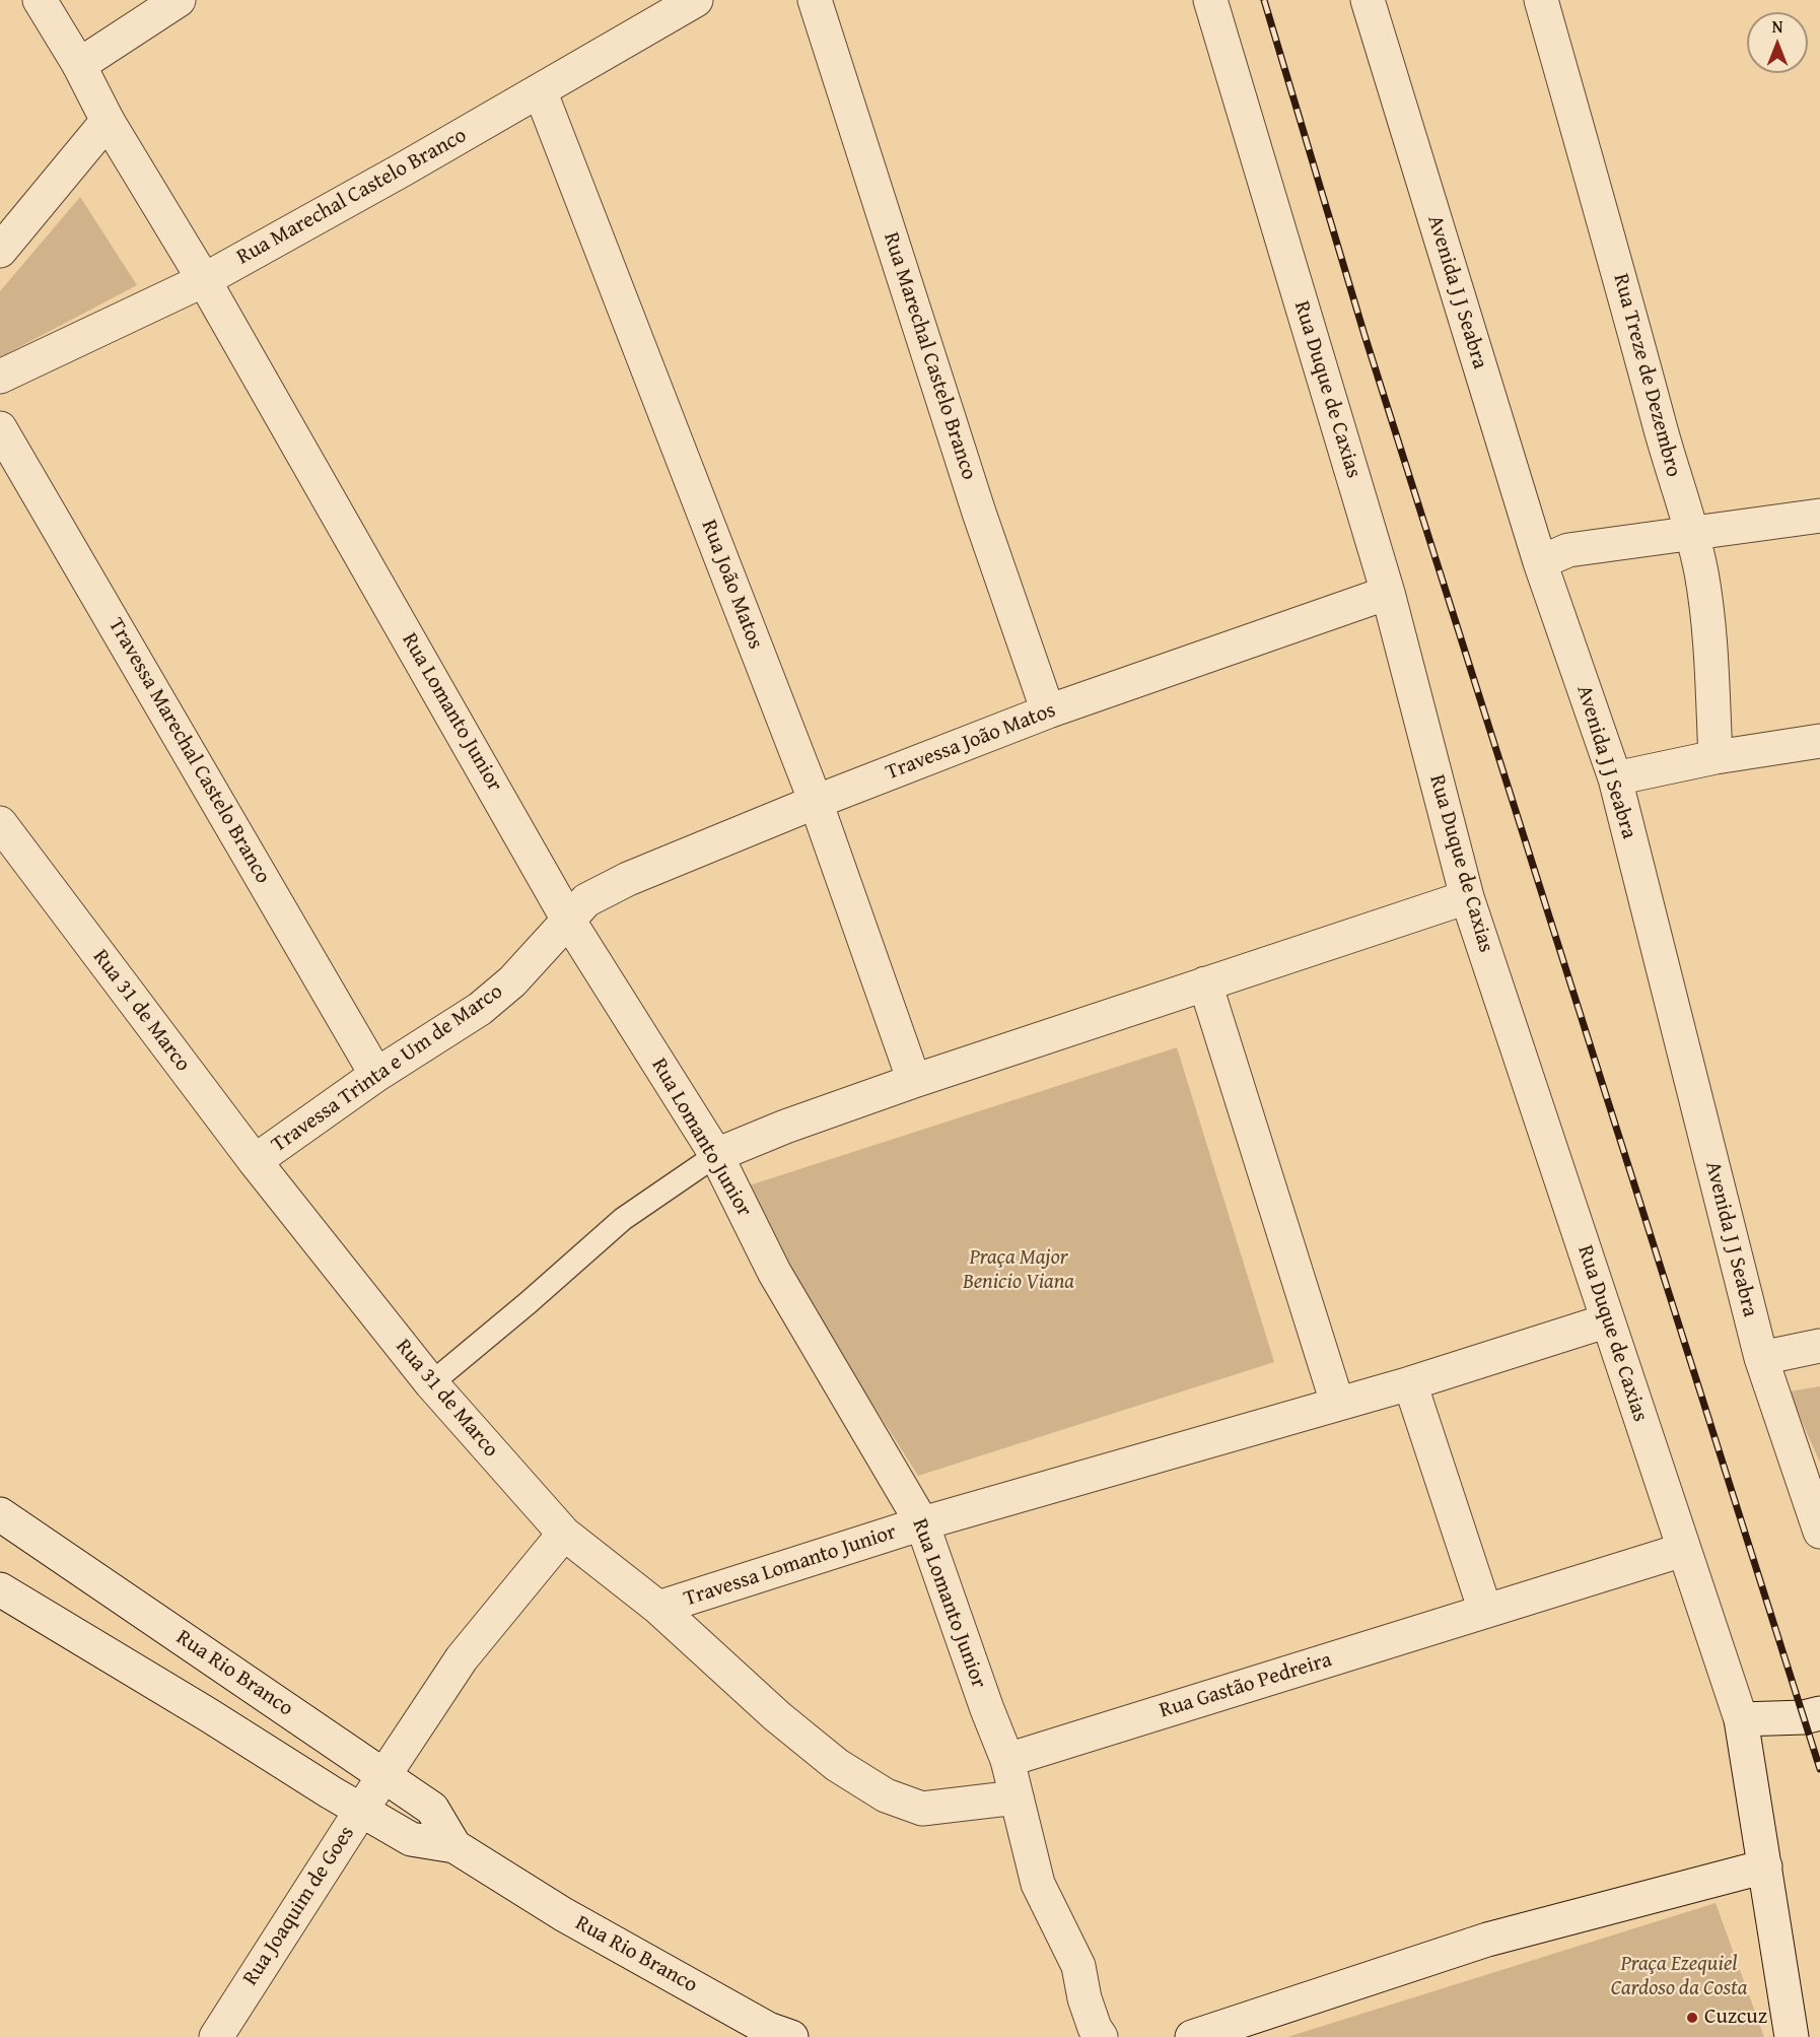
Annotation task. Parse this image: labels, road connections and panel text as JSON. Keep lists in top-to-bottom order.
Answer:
{
  "streets": {
    "street": [
      "Rua Marechal Castelo Branco",
      "Avenida J J Seabra",
      "Rua Treze de Dezembro",
      "Rua Duque de Caxias",
      "Rua João Matos",
      "Rua Lomanto Junior",
      "Travessa João Matos",
      "Travessa Marechal Castelo Branco",
      "Rua 31 de Marco",
      "Travessa Trinta e Um de Marco",
      "Travessa Lomanto Junior",
      "Rua Rio Branco",
      "Rua Gastão Pedreira",
      "Rua Joaquim de Goes"
    ]
  },
  "crossings": [
    ["Rua Marechal Castelo Branco", "Rua João Matos"],
    ["Rua Marechal Castelo Branco", "Rua Lomanto Junior"],
    ["Rua Marechal Castelo Branco", "Travessa João Matos"],
    ["Rua Duque de Caxias", "Travessa João Matos"],
    ["Rua Duque de Caxias", "Rua Gastão Pedreira"],
    ["Rua João Matos", "Travessa João Matos"],
    ["Rua Lomanto Junior", "Travessa João Matos"],
    ["Rua Lomanto Junior", "Rua 31 de Marco"],
    ["Rua Lomanto Junior", "Travessa Trinta e Um de Marco"],
    ["Rua Lomanto Junior", "Travessa Lomanto Junior"],
    ["Rua Lomanto Junior", "Rua Gastão Pedreira"],
    ["Travessa João Matos", "Travessa Trinta e Um de Marco"],
    ["Travessa Marechal Castelo Branco", "Travessa Trinta e Um de Marco"],
    ["Rua 31 de Marco", "Travessa Trinta e Um de Marco"],
    ["Rua 31 de Marco", "Travessa Lomanto Junior"],
    ["Rua 31 de Marco", "Rua Joaquim de Goes"],
    ["Rua Rio Branco", "Rua Joaquim de Goes"]
  ],
  "parks": ["Praça Major Benicio Viana", "Praça Ezequiel Cardoso da Costa"],
  "places": ["Cuzcuz"],
  "north": "top"
}
